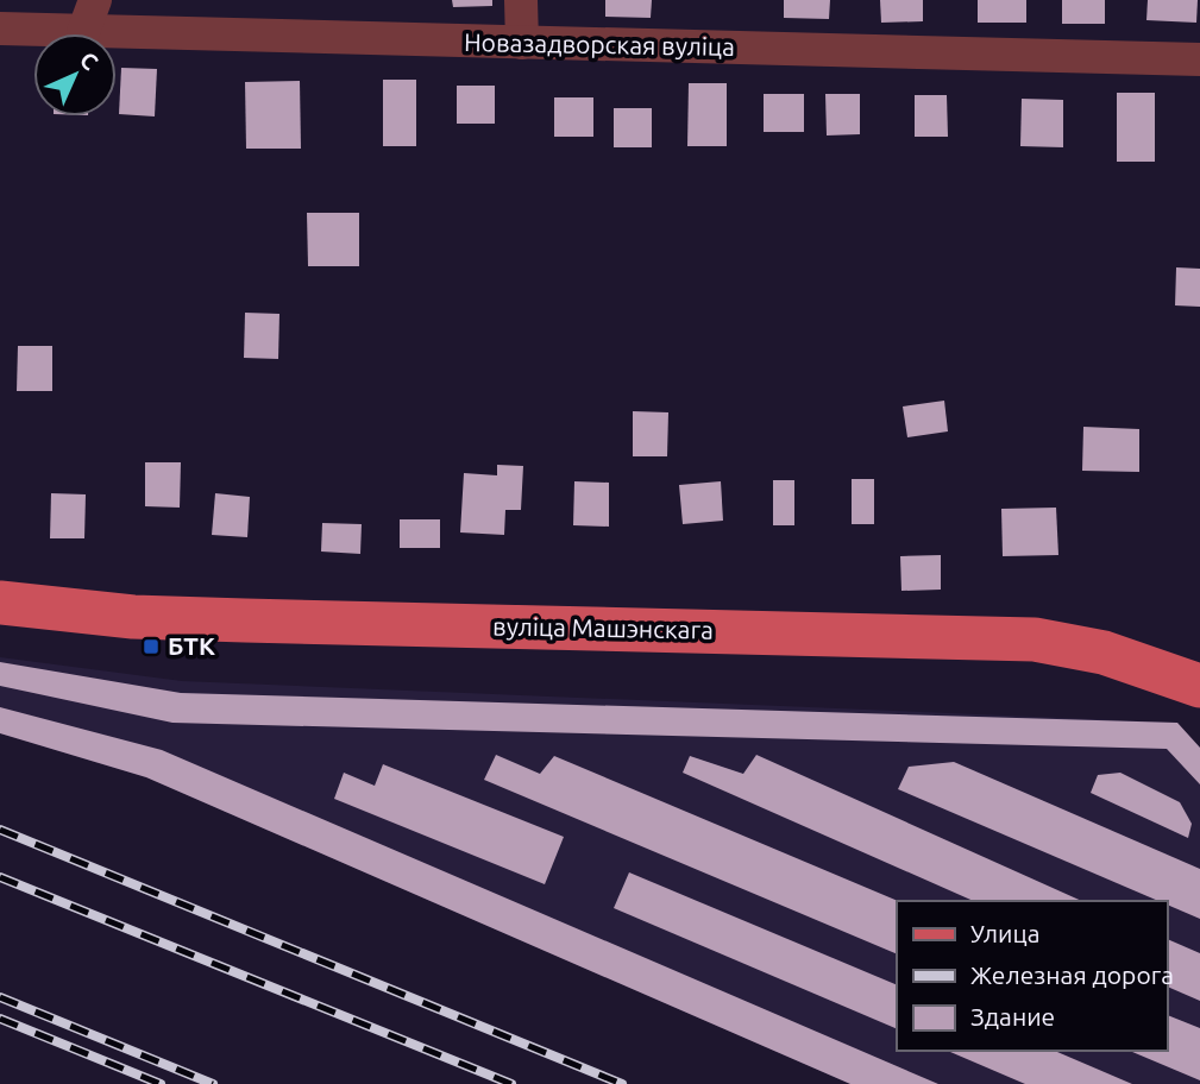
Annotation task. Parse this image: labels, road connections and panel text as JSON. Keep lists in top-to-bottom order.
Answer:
{
  "streets": {
    "main road": ["вуліца Машэнскага"],
    "street": ["Новазадворская вуліца"]
  },
  "places": {
    "transit": ["БТК"]
  },
  "legend": ["Улица", "Железная дорога", "Здание"],
  "north": "top right"
}
